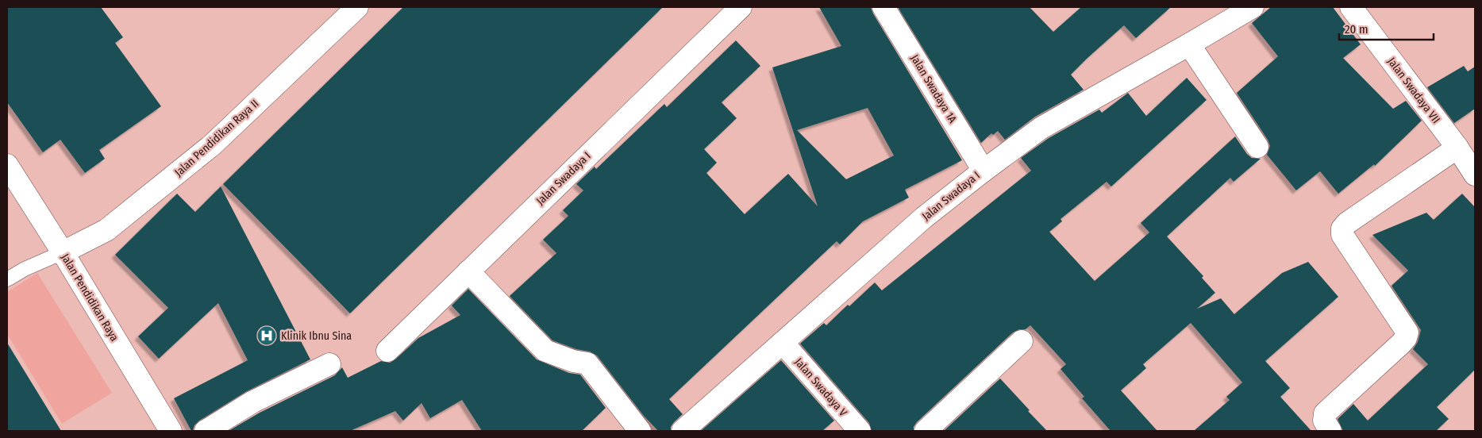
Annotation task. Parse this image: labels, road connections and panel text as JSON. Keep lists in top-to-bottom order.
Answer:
{
  "streets": {
    "street": [
      "Jalan Swadaya 1A",
      "Jalan Swadaya VII",
      "Jalan Pendidikan Raya II",
      "Jalan Swadaya I",
      "Jalan Pendidikan Raya",
      "Jalan Swadaya V"
    ]
  },
  "crossings": [
    ["Jalan Swadaya 1A", "Jalan Swadaya I"],
    ["Jalan Pendidikan Raya II", "Jalan Pendidikan Raya"],
    ["Jalan Swadaya I", "Jalan Swadaya V"]
  ],
  "places": {
    "hospital": ["Klinik Ibnu Sina"]
  },
  "scale_bar": "20 m"
}
